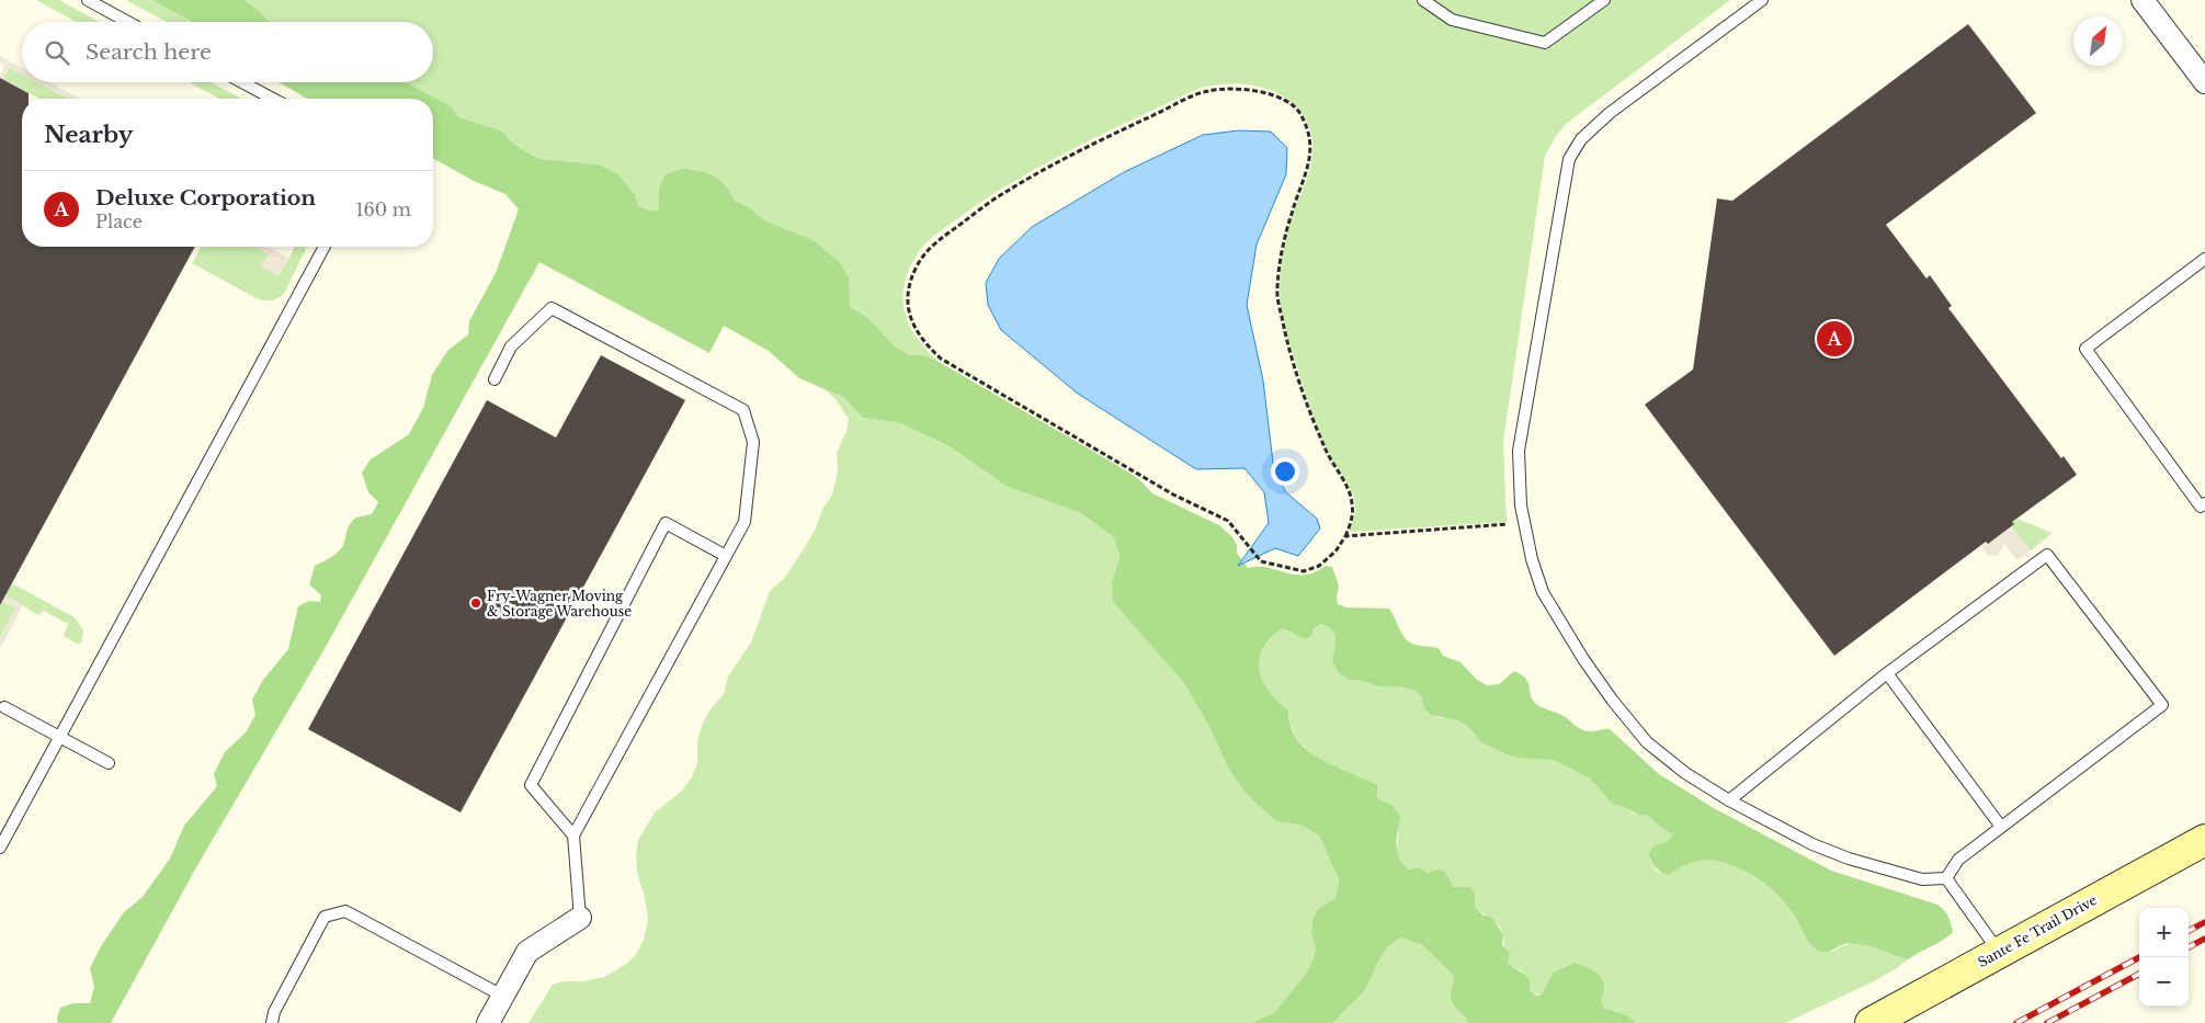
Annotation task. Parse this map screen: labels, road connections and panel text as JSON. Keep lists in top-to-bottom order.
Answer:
{
  "streets": {
    "main road": ["Sante Fe Trail Drive"]
  },
  "places": ["Fry-Wagner Moving & Storage Warehouse"],
  "north": "top right",
  "page": {
    "search": "Search here",
    "heading": "Nearby",
    "list": [
      {
        "mark": "A",
        "name": "Deluxe Corporation",
        "note": "Place",
        "value": "160 m"
      }
    ],
    "pins": "A",
    "map_buttons": ["+", "−"]
  }
}
